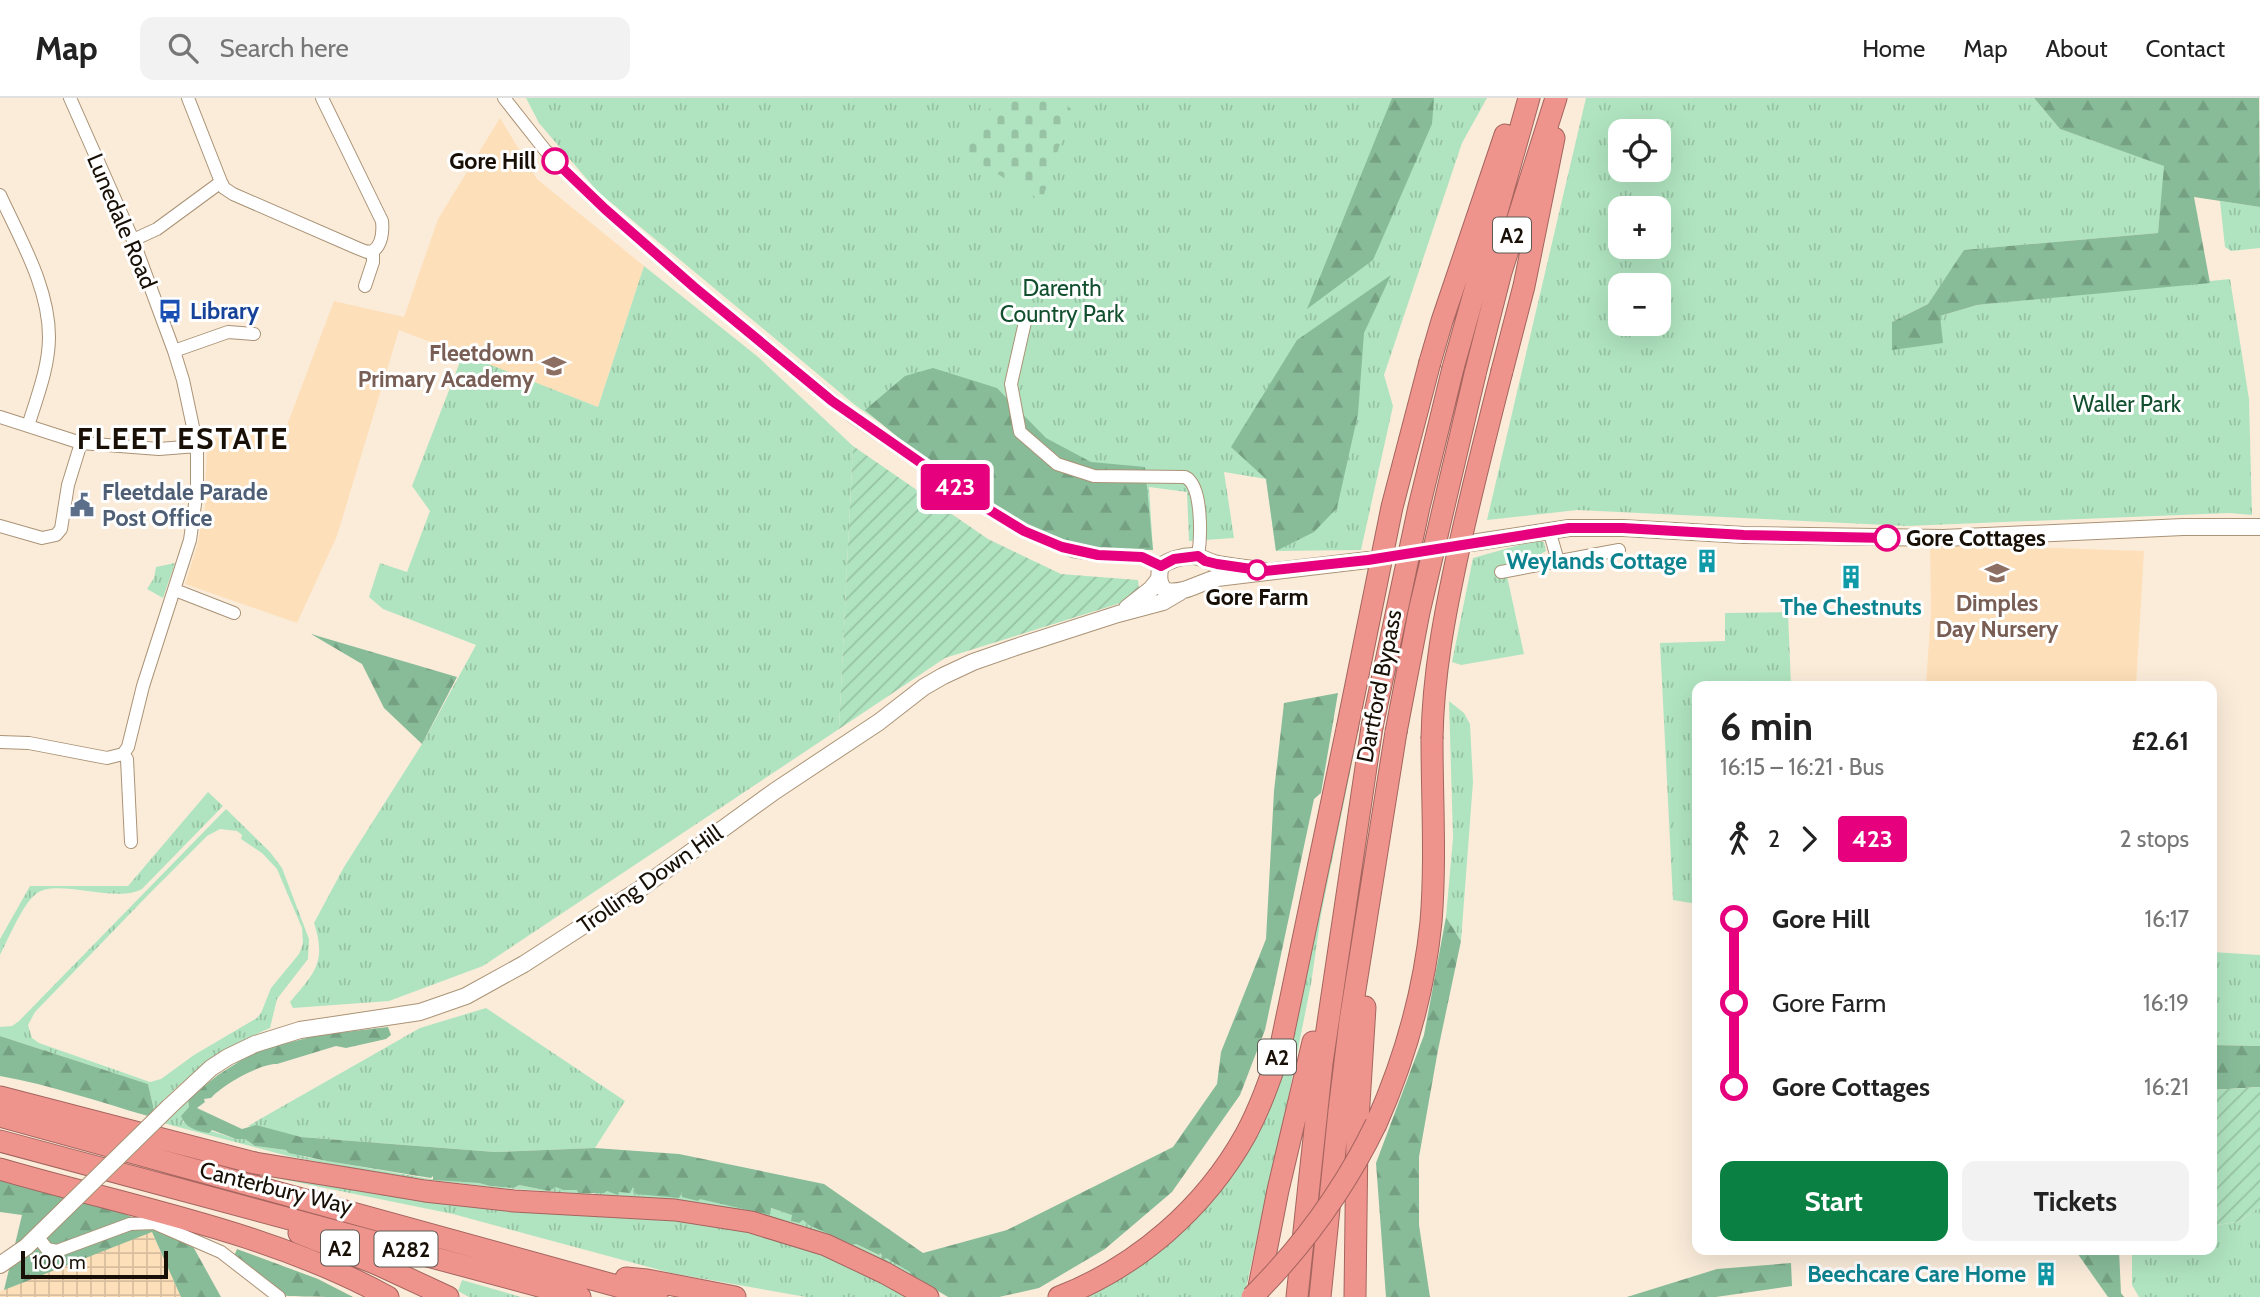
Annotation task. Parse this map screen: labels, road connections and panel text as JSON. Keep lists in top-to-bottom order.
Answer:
{
  "streets": {
    "highway": [
      "A2",
      "Dartford Bypass",
      "Canterbury Way",
      "A282"
    ],
    "main road": ["Trolling Down Hill"],
    "street": ["Lunedale Road"]
  },
  "crossings": [
    ["A2", "Dartford Bypass"],
    ["A2", "Canterbury Way"]
  ],
  "districts": ["FLEET ESTATE"],
  "parks": ["Darenth Country Park", "Waller Park"],
  "places": {
    "other": ["Gore Hill", "Gore Cottages", "Gore Farm"],
    "bus stop": ["Library"],
    "school or university": ["Fleetdown Primary Academy", "Dimples Day Nursery"],
    "public building": ["Fleetdale Parade Post Office"],
    "building": ["Weylands Cottage", "The Chestnuts", "Beechcare Care Home"]
  },
  "lines": ["bus line 423"],
  "scale_bar": "100 m",
  "page": {
    "header": "Map",
    "search": "Search here",
    "nav": [
      "Home",
      "Map",
      "About",
      "Contact"
    ],
    "on_map": "423",
    "map_buttons": ["+", "−"],
    "heading": ["6 min", "16:15 – 16:21 · Bus", "£2.61"],
    "legs": ["2", "423", "2 stops"],
    "list": [
      {
        "name": "Gore Hill",
        "value": "16:17"
      },
      {
        "name": "Gore Farm",
        "value": "16:19"
      },
      {
        "name": "Gore Cottages",
        "value": "16:21"
      }
    ],
    "buttons": ["Start", "Tickets"],
    "scale": "100 m"
  }
}
